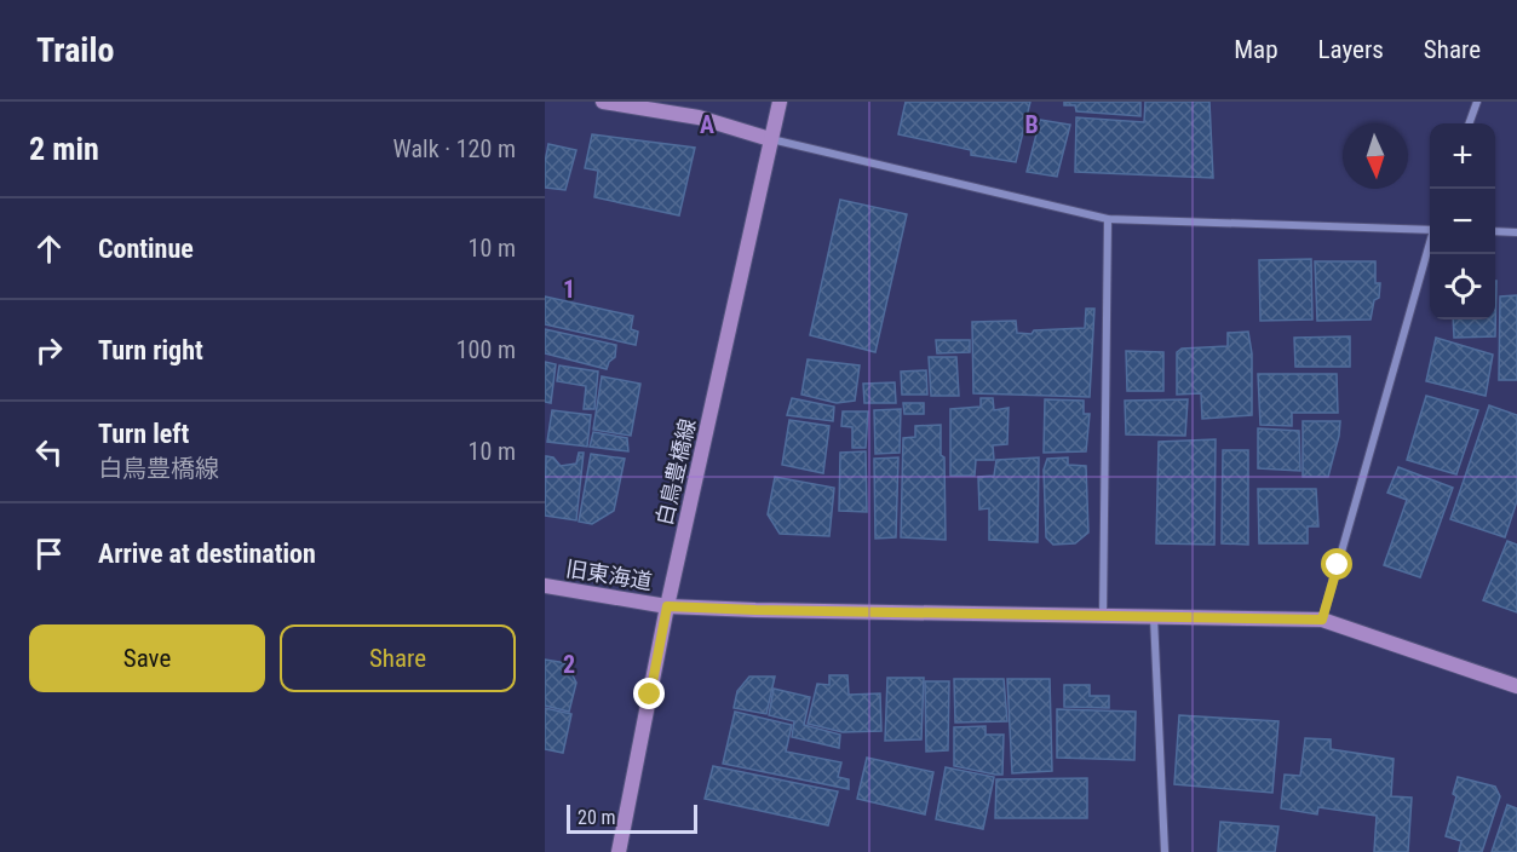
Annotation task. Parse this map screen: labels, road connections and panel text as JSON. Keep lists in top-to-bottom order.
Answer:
{
  "streets": {
    "street": ["白鳥豊橋線", "旧東海道"]
  },
  "crossings": [
    ["白鳥豊橋線", "旧東海道"]
  ],
  "scale_bar": "20 m",
  "north": "bottom",
  "page": {
    "header": "Trailo",
    "nav": ["Map", "Layers", "Share"],
    "heading": ["2 min", "Walk · 120 m"],
    "map_buttons": ["+", "−"],
    "list": [
      ["Continue", "10 m"],
      ["Turn right", "100 m"],
      ["Turn left", "白鳥豊橋線", "10 m"],
      "Arrive at destination"
    ],
    "buttons": ["Save", "Share"],
    "scale": "20 m"
  },
  "grid": {
    "columns": ["A", "B"],
    "rows": ["1", "2"]
  }
}
